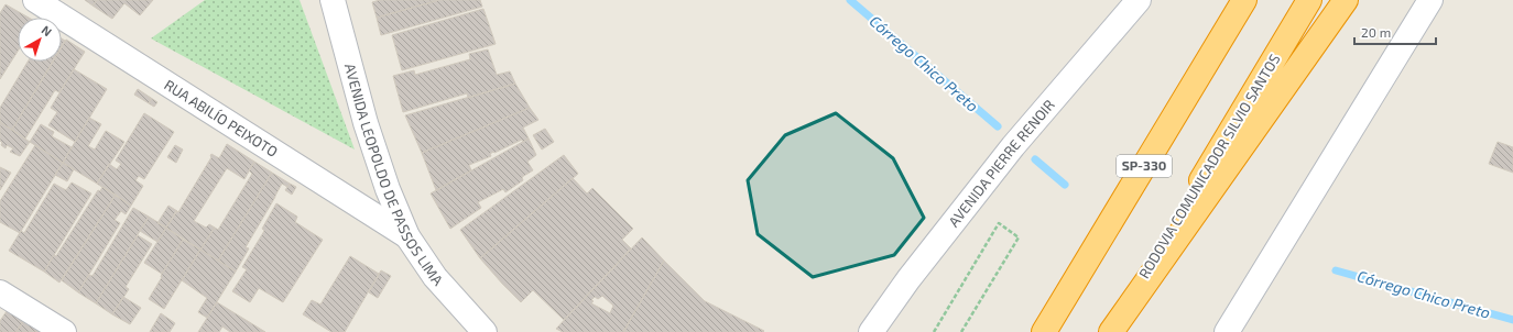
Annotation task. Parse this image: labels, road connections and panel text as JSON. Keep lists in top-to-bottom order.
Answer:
{
  "streets": {
    "highway": ["SP-330", "RODOVIA COMUNICADOR SILVIO SANTOS"],
    "street": ["RUA ABILÍO PEIXOTO", "AVENIDA PIERRE RENOIR", "AVENIDA LEOPOLDO DE PASSOS LIMA"]
  },
  "crossings": [
    ["RUA ABILÍO PEIXOTO", "AVENIDA LEOPOLDO DE PASSOS LIMA"]
  ],
  "water": ["Córrego Chico Preto"],
  "scale_bar": "20 m",
  "north": "top right"
}
